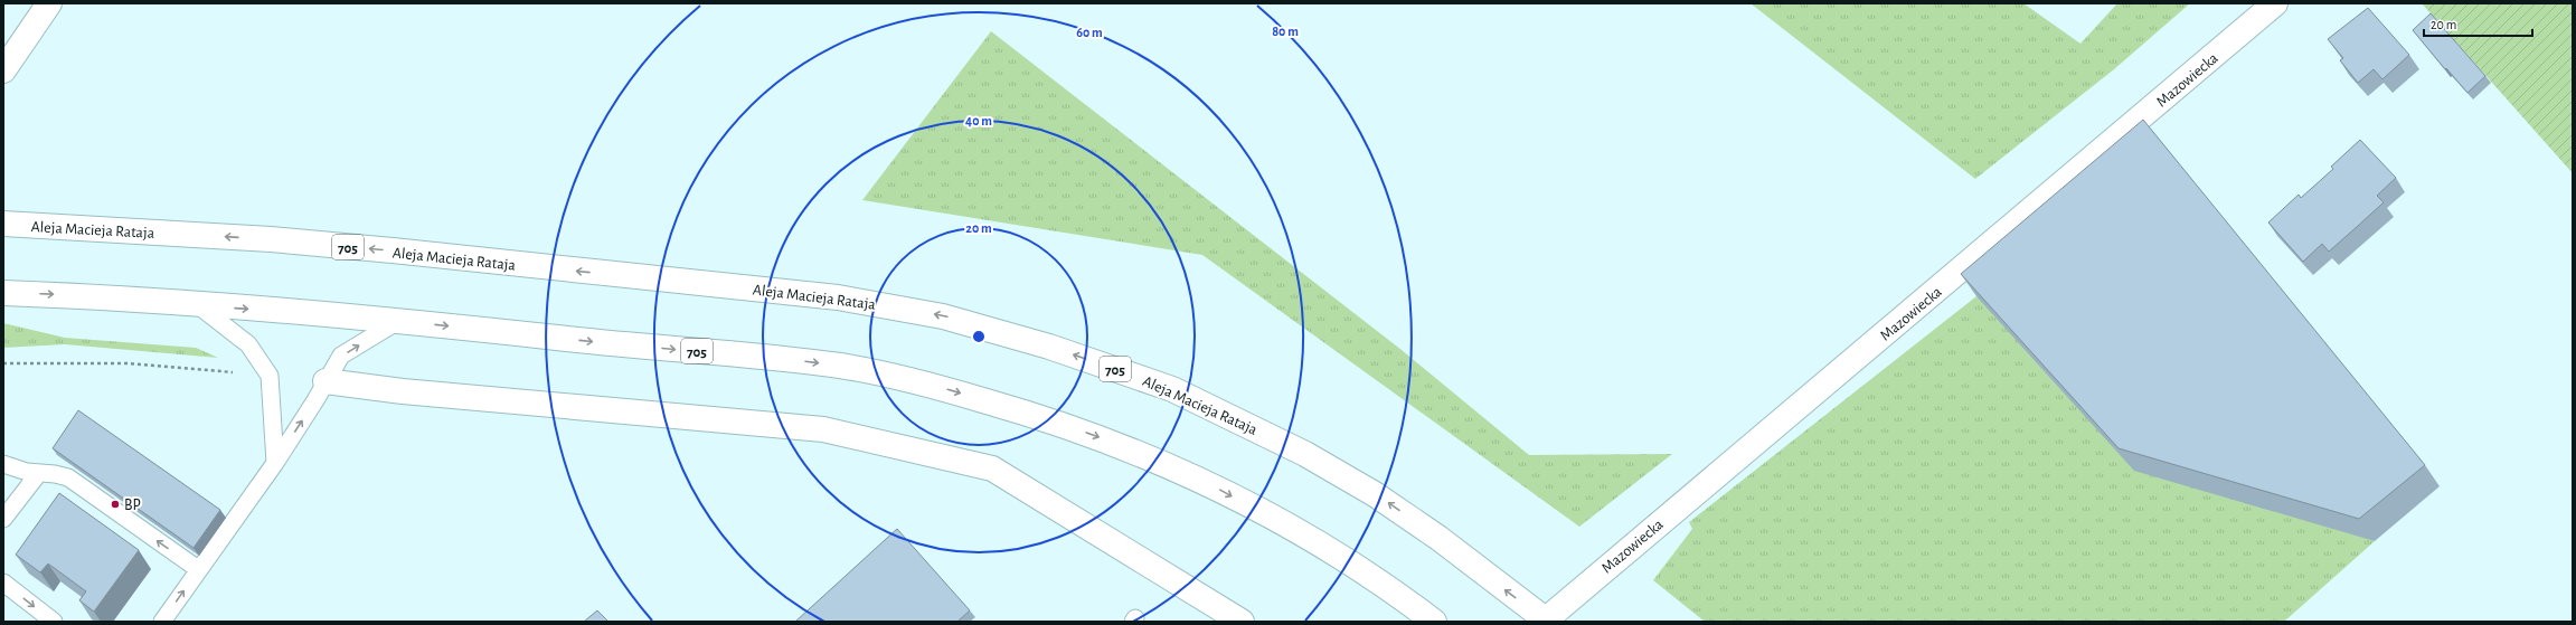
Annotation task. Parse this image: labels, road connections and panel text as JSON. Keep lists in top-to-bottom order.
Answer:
{
  "streets": {
    "main road": ["Mazowiecka", "Aleja Macieja Rataja", "705"]
  },
  "crossings": [
    ["Mazowiecka", "Aleja Macieja Rataja"]
  ],
  "places": ["BP"],
  "scale_bar": "20 m",
  "rings": [
    "80 m",
    "60 m",
    "40 m",
    "20 m"
  ]
}
